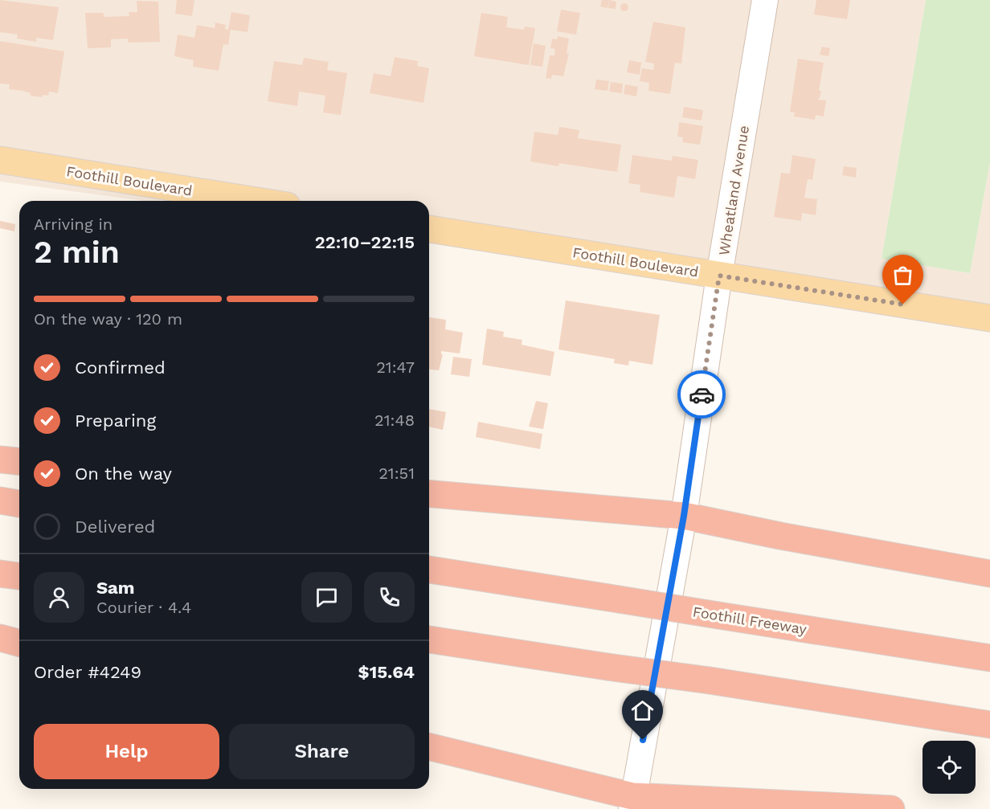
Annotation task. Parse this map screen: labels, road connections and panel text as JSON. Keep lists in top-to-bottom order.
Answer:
{
  "streets": {
    "highway": ["Foothill Freeway"],
    "main road": ["Foothill Boulevard"],
    "street": ["Wheatland Avenue"]
  },
  "crossings": [
    ["Foothill Boulevard", "Wheatland Avenue"]
  ],
  "page": {
    "heading": ["2 min", "Arriving in", "22:10–22:15"],
    "panel": [
      "Sam",
      "Courier · 4.4",
      "Order #4249",
      "$15.64"
    ],
    "bar": "On the way · 120 m",
    "list": [
      ["Confirmed", "21:47"],
      ["Preparing", "21:48"],
      ["On the way", "21:51"],
      "Delivered"
    ],
    "buttons": ["Help", "Share"]
  }
}
